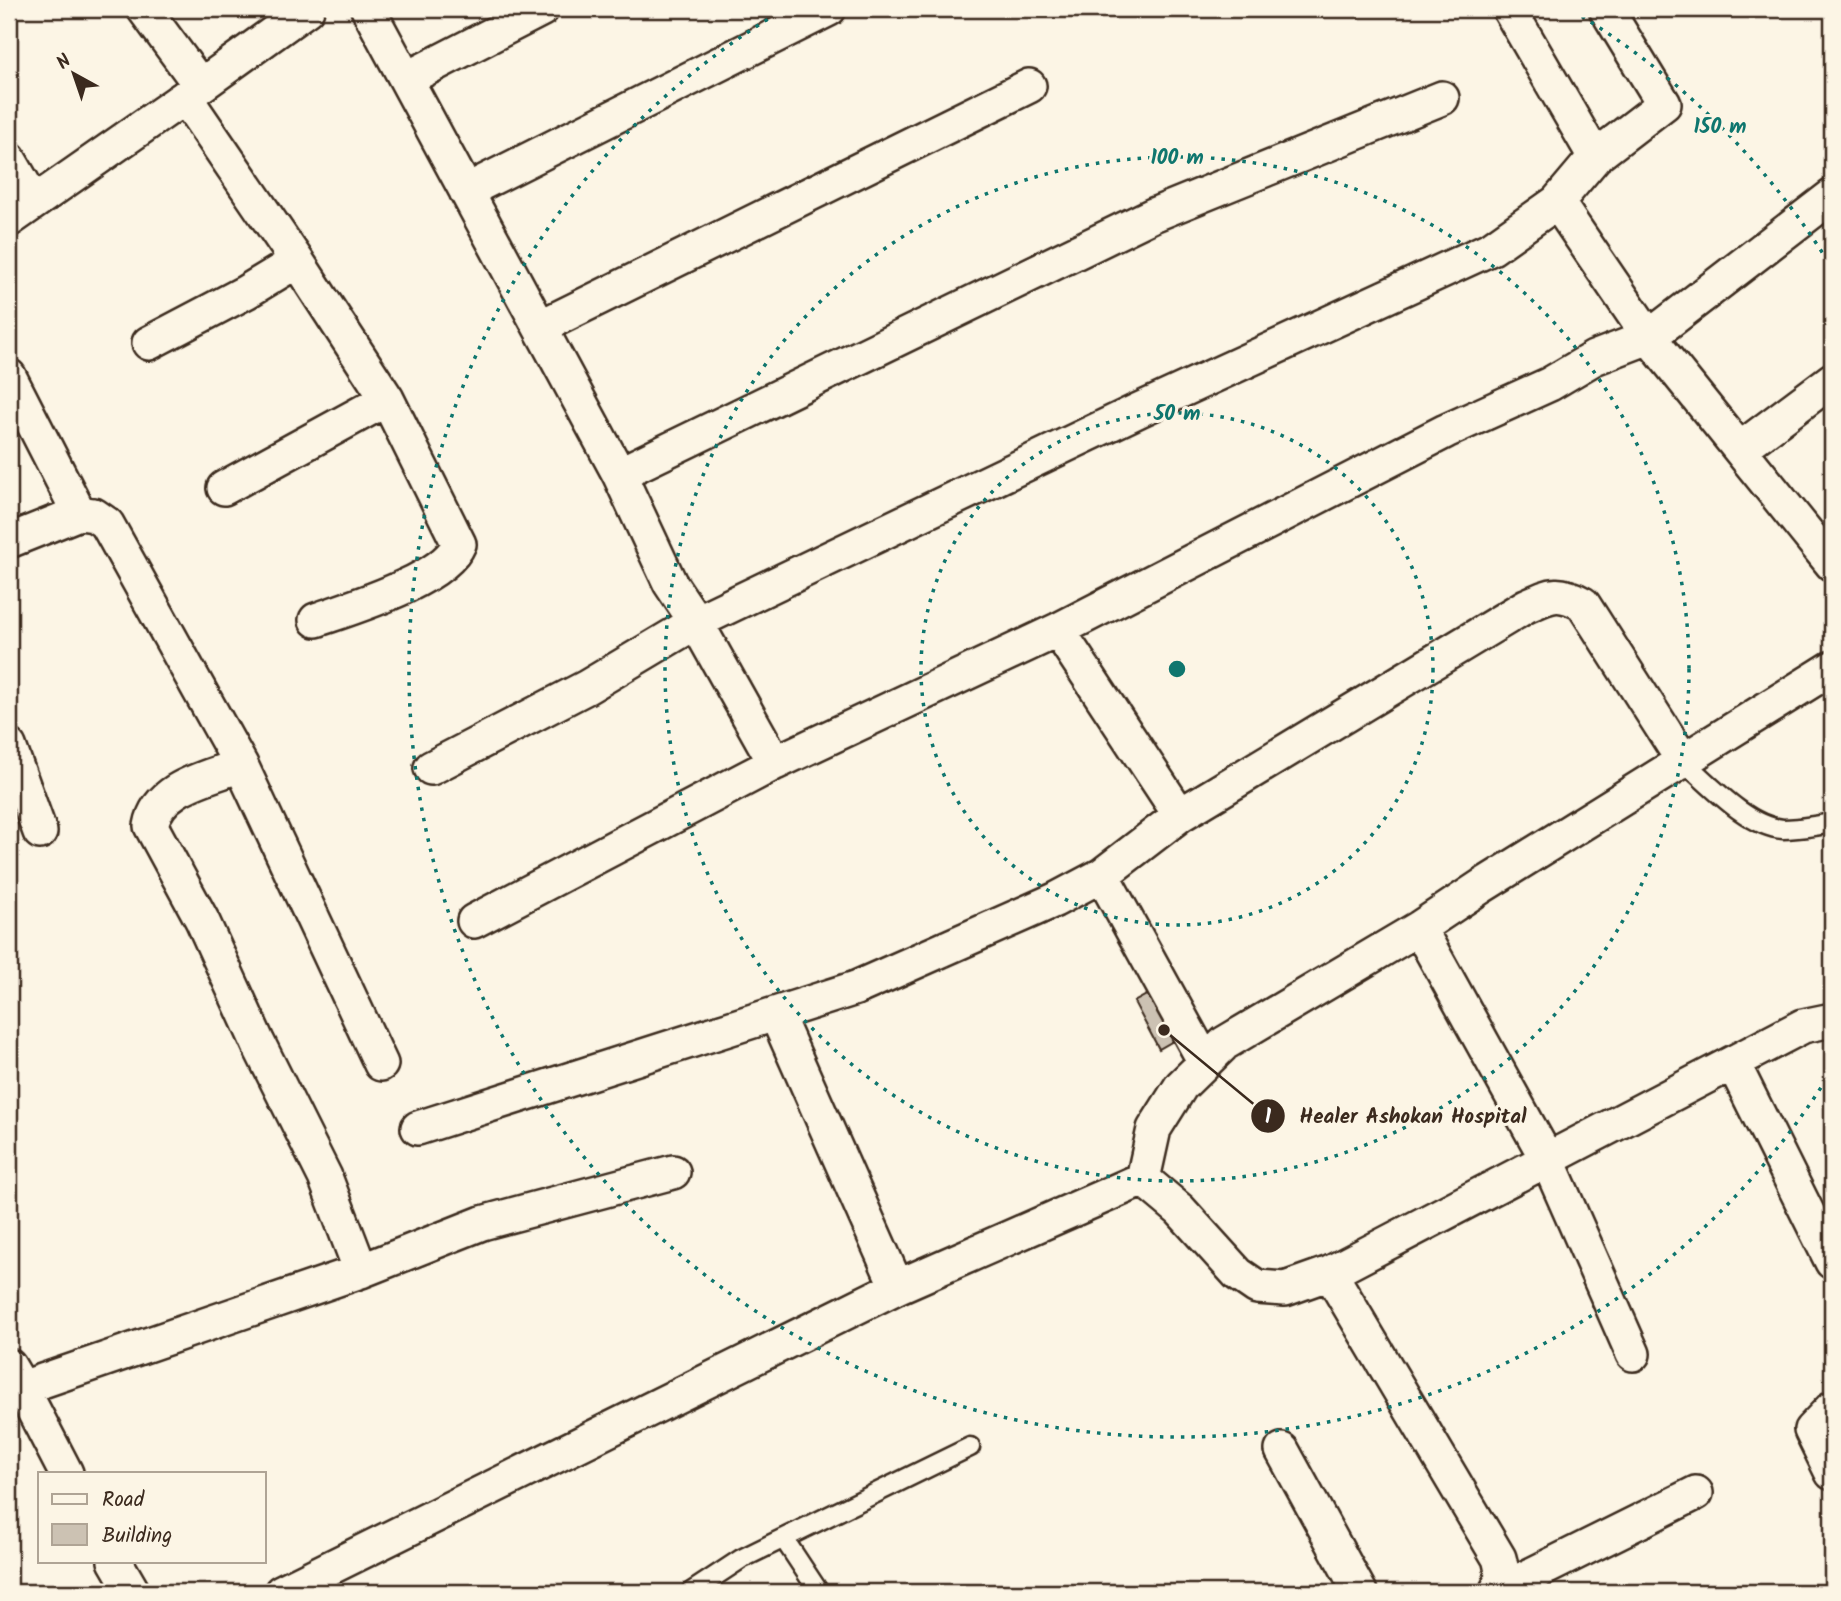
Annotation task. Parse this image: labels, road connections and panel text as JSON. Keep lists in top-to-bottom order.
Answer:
{
  "places": ["Healer Ashokan Hospital"],
  "legend": ["Road", "Building"],
  "north": "top left",
  "rings": ["150 m", "100 m", "50 m"]
}
